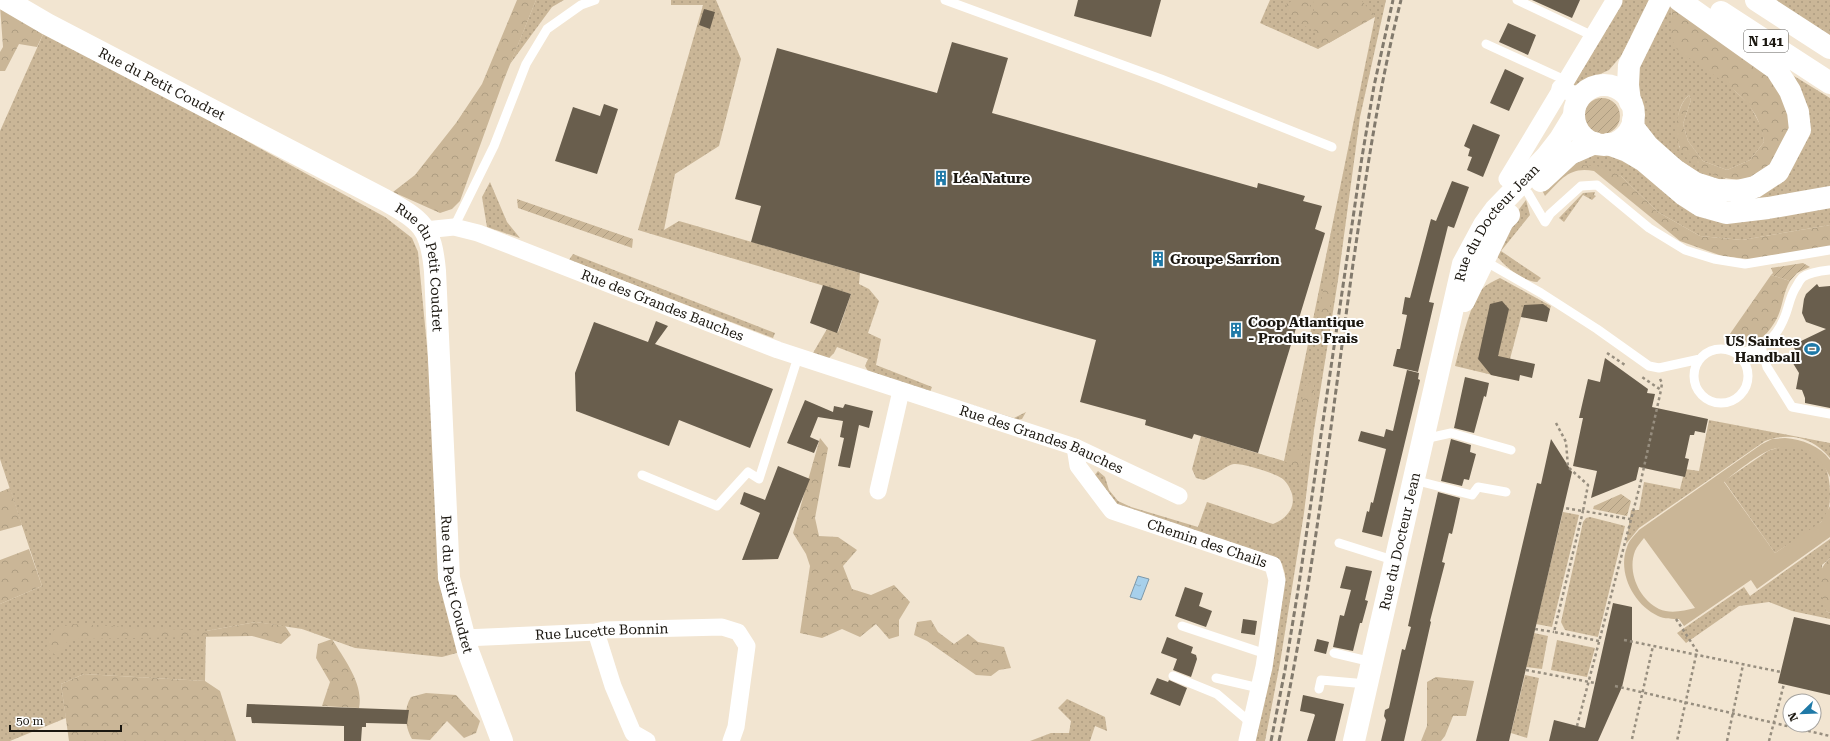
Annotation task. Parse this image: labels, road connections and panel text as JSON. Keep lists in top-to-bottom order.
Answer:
{
  "streets": {
    "main road": ["N 141", "Rue du Petit Coudret", "Rue du Docteur Jean"],
    "street": ["Rue des Grandes Bauches", "Chemin des Chails", "Rue Lucette Bonnin"]
  },
  "crossings": [
    ["Rue du Petit Coudret", "Rue des Grandes Bauches"],
    ["Rue du Petit Coudret", "Rue Lucette Bonnin"],
    ["Rue des Grandes Bauches", "Chemin des Chails"]
  ],
  "places": {
    "building": ["Léa Nature", "Groupe Sarrion", "Coop Atlantique - Produits Frais"],
    "sports": ["US Saintes Handball"]
  },
  "scale_bar": "50 m",
  "north": "bottom left"
}
